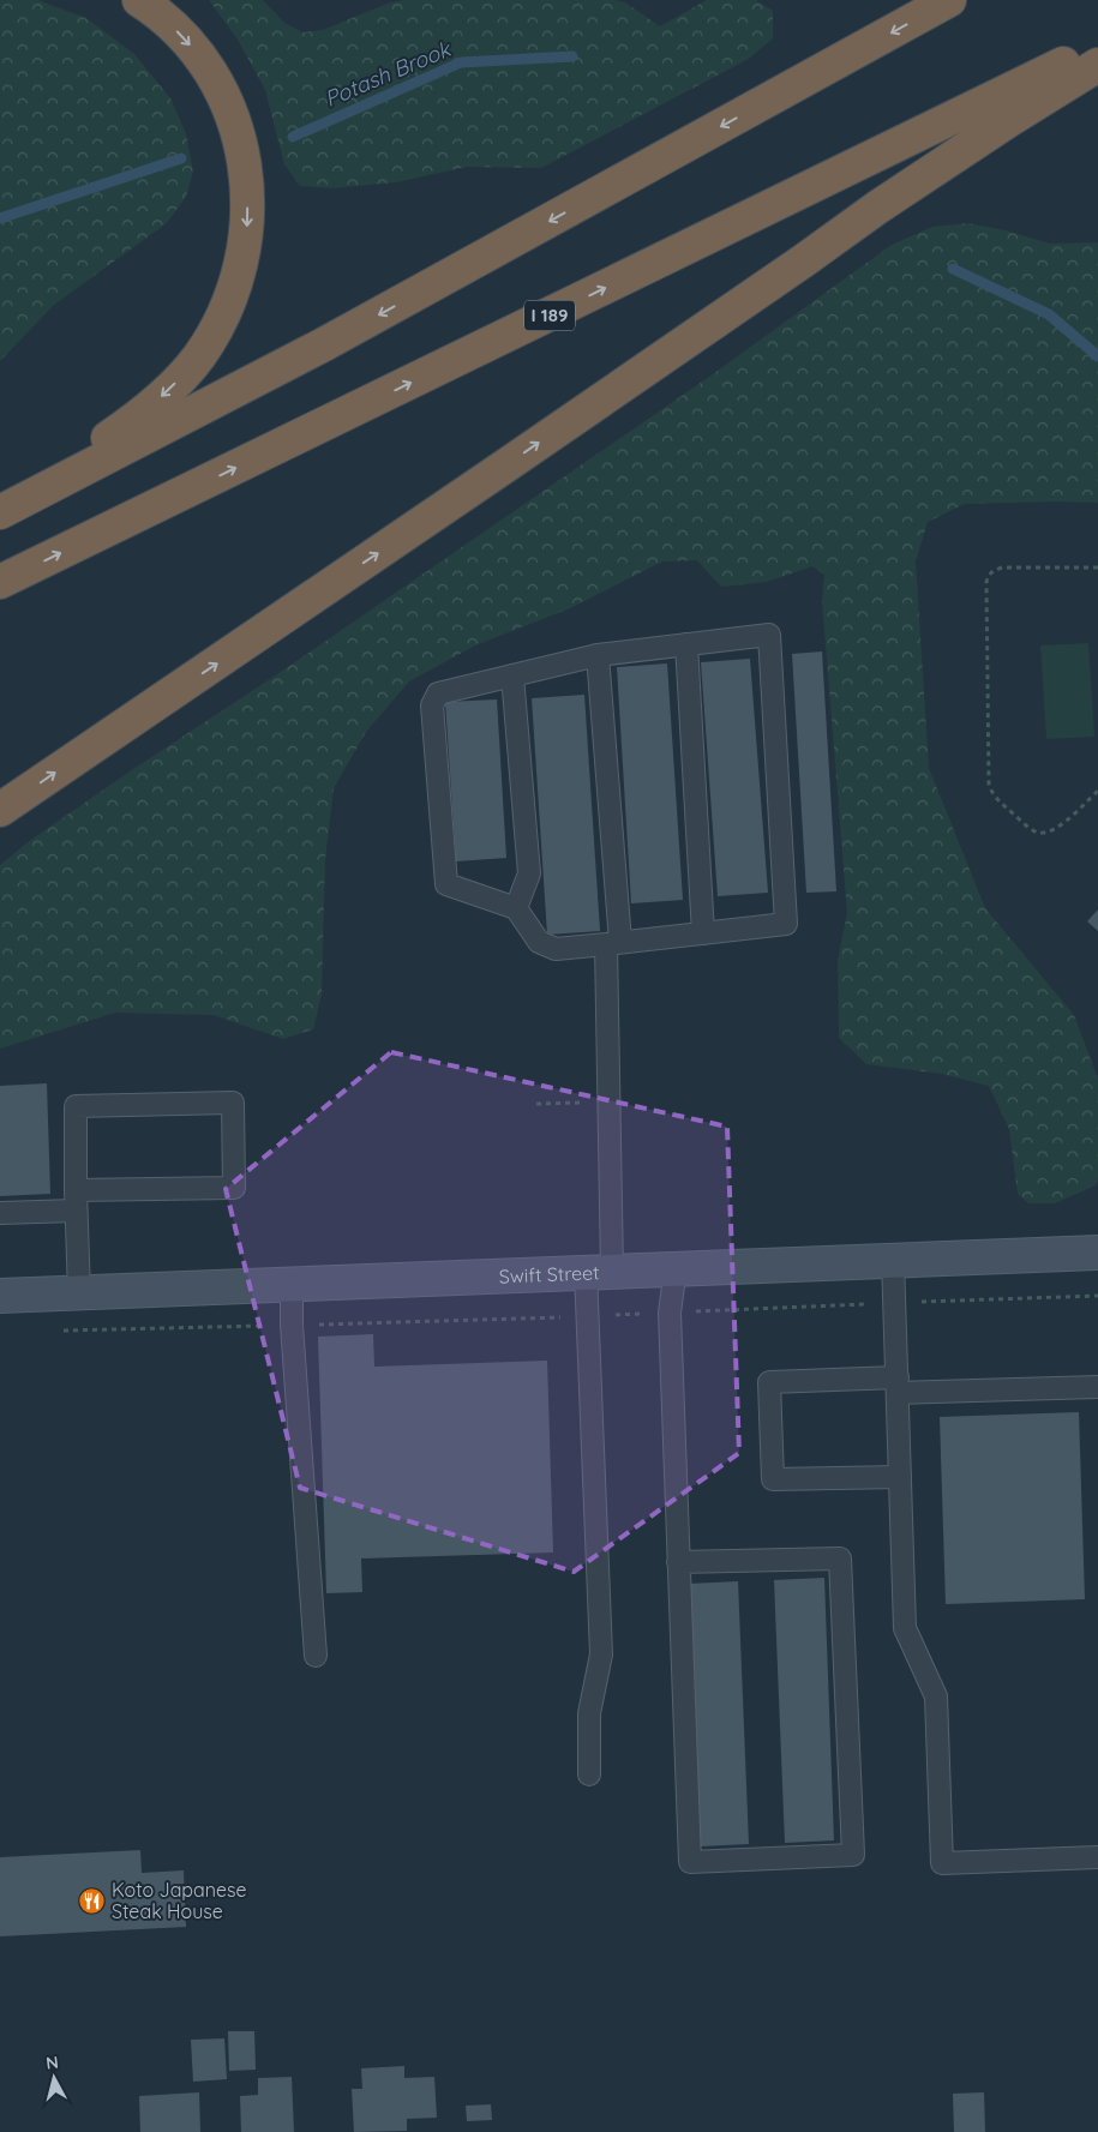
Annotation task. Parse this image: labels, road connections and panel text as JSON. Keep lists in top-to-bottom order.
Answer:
{
  "streets": {
    "highway": ["I 189"],
    "street": ["Swift Street"]
  },
  "water": ["Potash Brook"],
  "places": {
    "restaurant": ["Koto Japanese Steak House"]
  },
  "north": "top"
}
